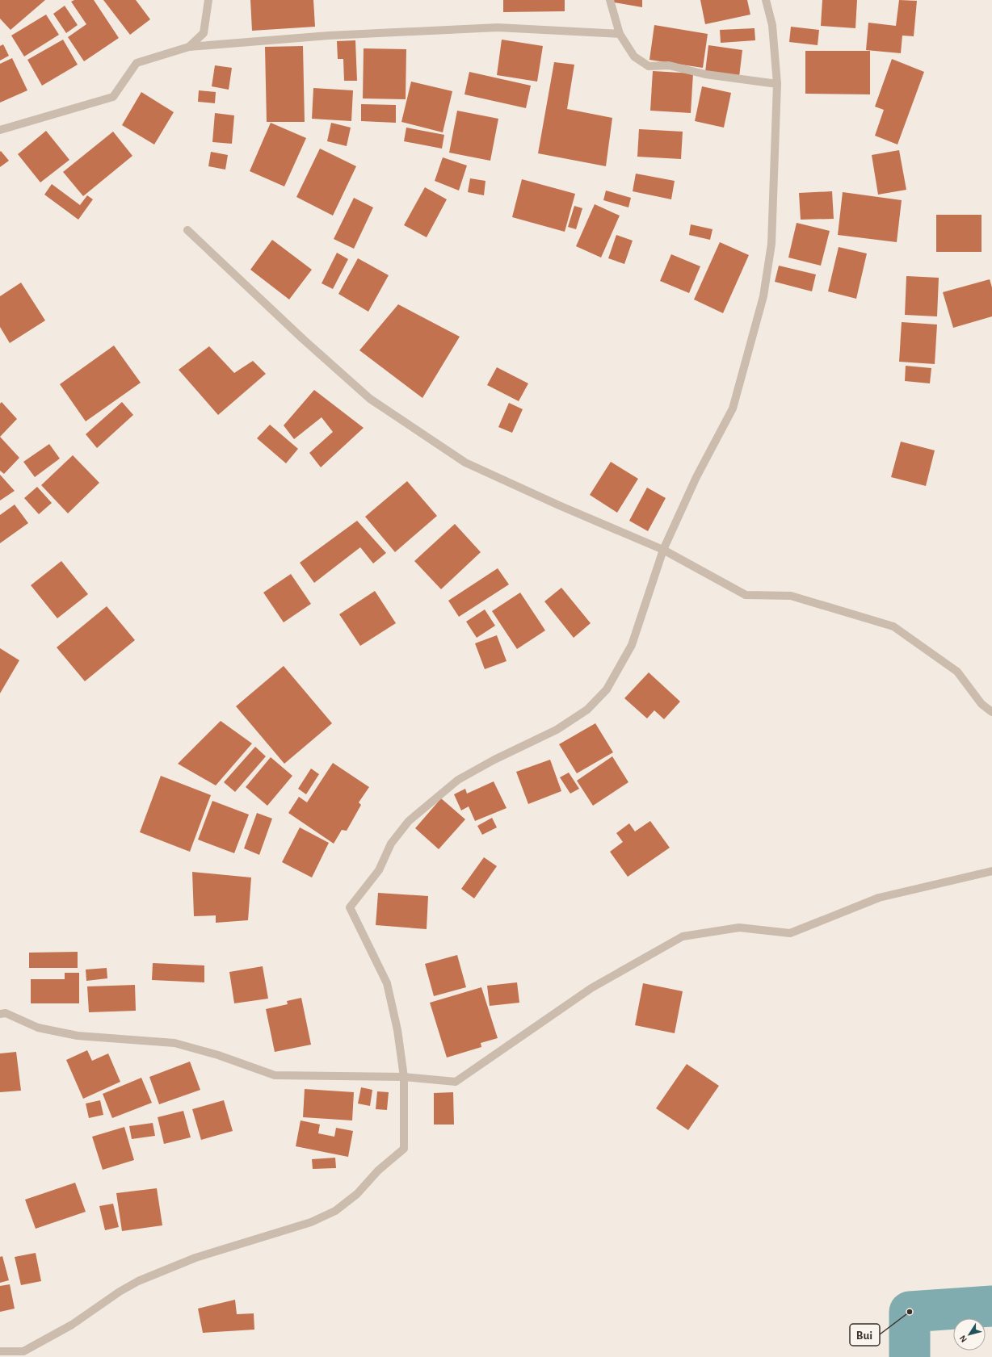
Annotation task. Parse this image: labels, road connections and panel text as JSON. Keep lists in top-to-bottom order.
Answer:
{
  "places": ["Bui"],
  "north": "bottom left"
}
